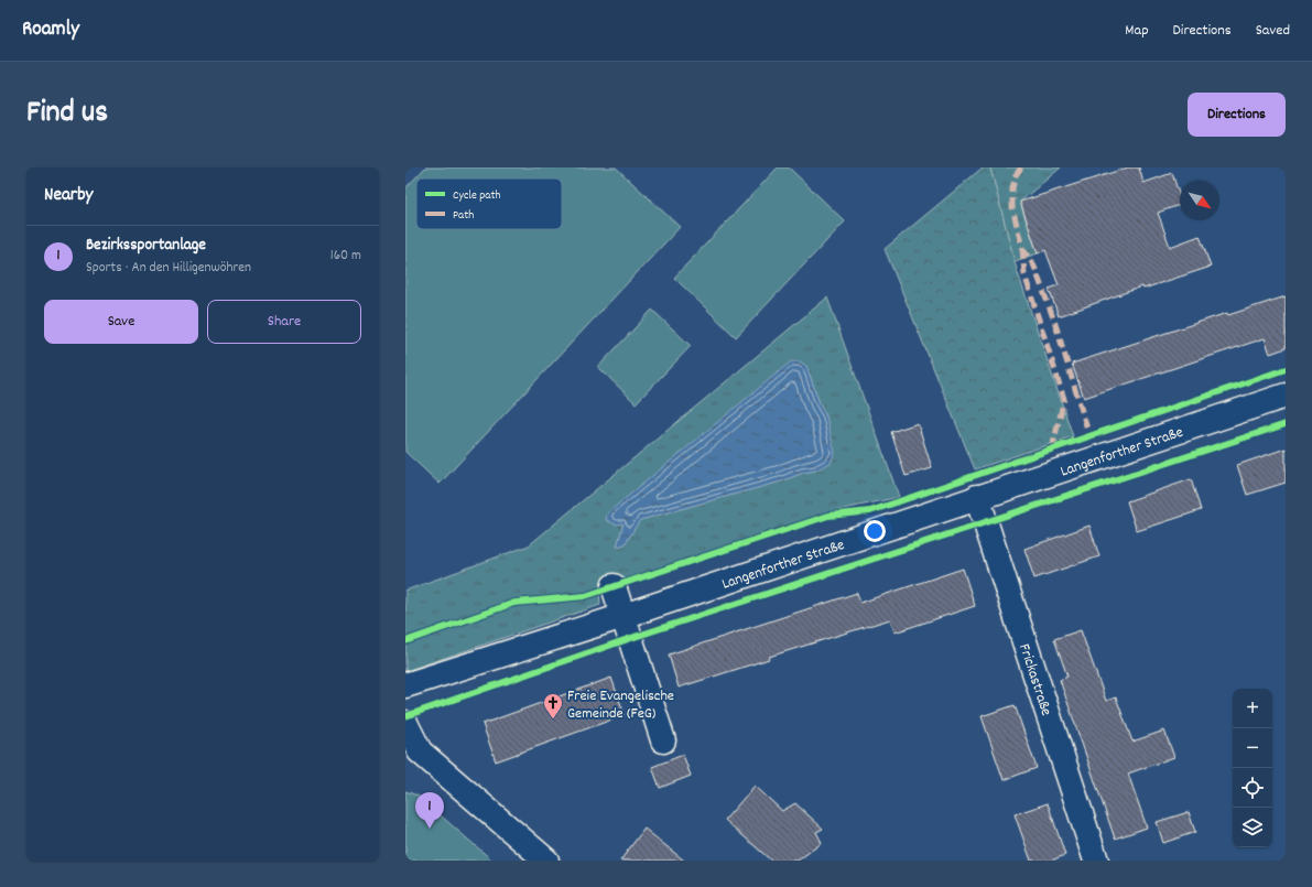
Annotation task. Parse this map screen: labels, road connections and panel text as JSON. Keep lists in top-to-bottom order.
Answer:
{
  "streets": {
    "main road": ["Langenforther Straße", "Frickastraße"]
  },
  "crossings": [
    ["Langenforther Straße", "Frickastraße"]
  ],
  "places": {
    "church": ["Freie Evangelische Gemeinde (FeG)"]
  },
  "legend": ["Cycle path", "Path"],
  "north": "bottom right",
  "page": {
    "header": "Roamly",
    "nav": ["Map", "Directions", "Saved"],
    "title": "Find us",
    "buttons": [
      "Directions",
      ["Save", "Share"]
    ],
    "heading": "Nearby",
    "list": [
      {
        "mark": "1",
        "name": "Bezirkssportanlage",
        "note": "Sports · An den Hilligenwöhren",
        "value": "160 m"
      }
    ],
    "map_buttons": ["+", "−"],
    "pins": "1"
  }
}
